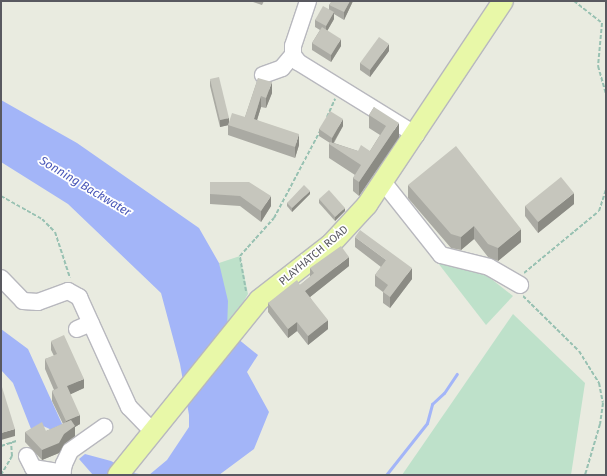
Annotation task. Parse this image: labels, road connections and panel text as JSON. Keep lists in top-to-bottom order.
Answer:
{
  "streets": {
    "main road": ["PLAYHATCH ROAD"]
  },
  "water": ["Sonning Backwater"]
}
